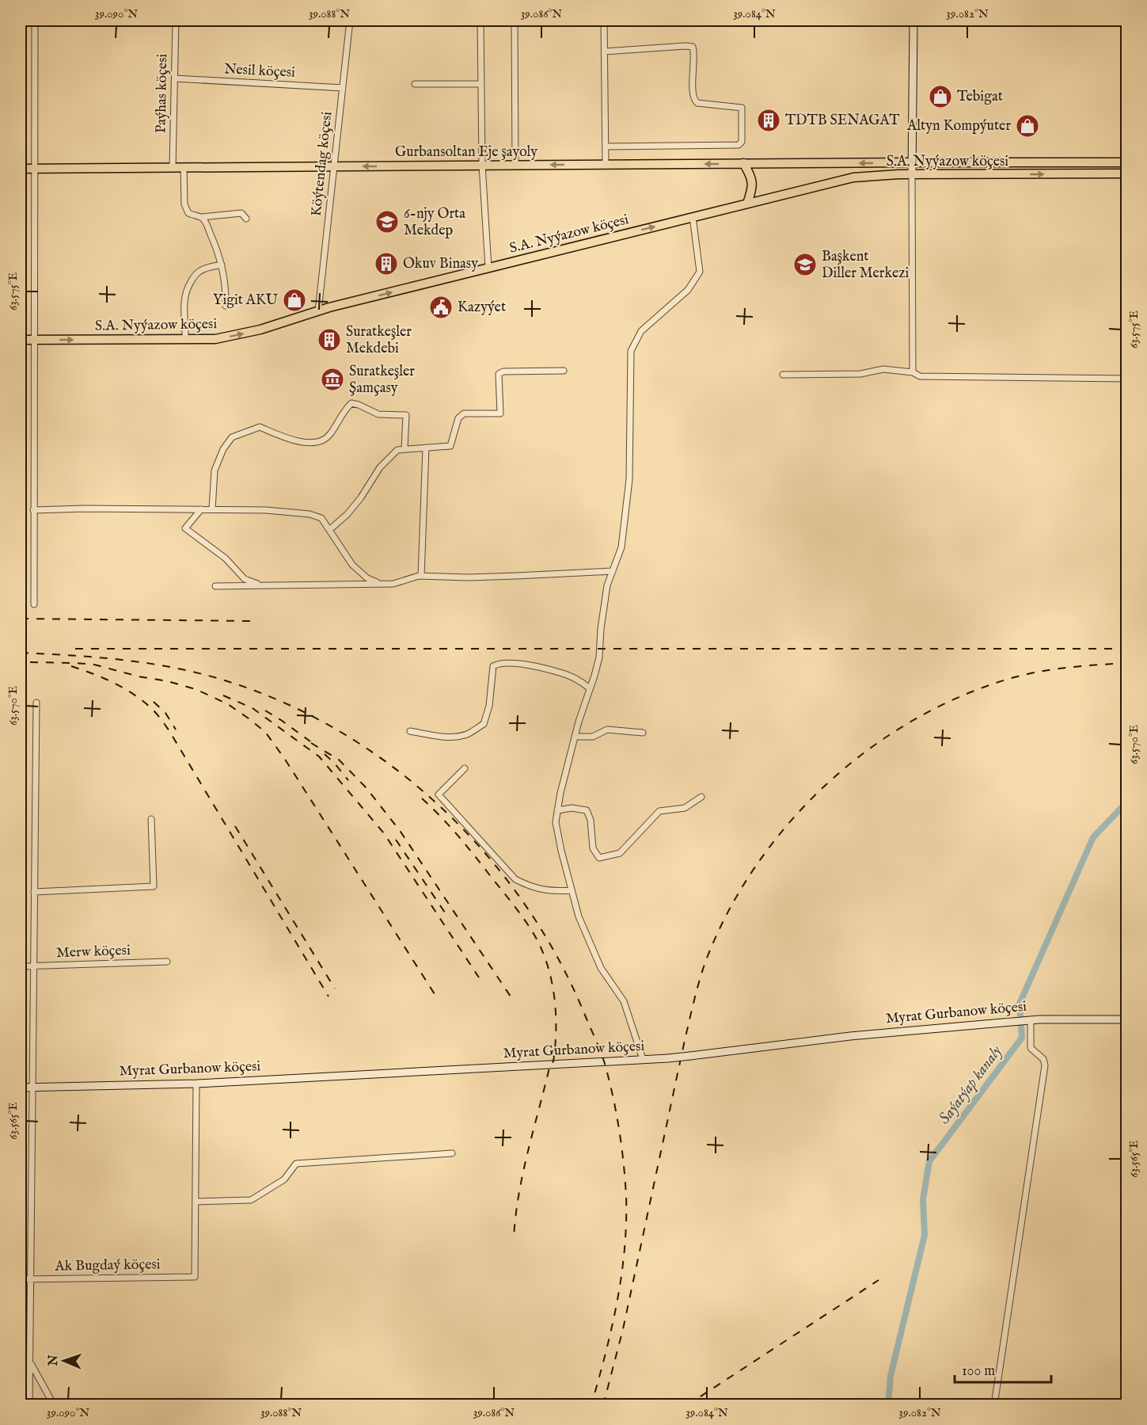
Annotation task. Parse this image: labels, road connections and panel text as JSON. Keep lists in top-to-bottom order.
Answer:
{
  "streets": {
    "main road": ["Gurbansoltan Eje şayoly", "S.A. Nyýazow köçesi"],
    "street": [
      "Nesil köçesi",
      "Paýhas köçesi",
      "Köýtendag köçesi",
      "Merw köçesi",
      "Myrat Gurbanow köçesi",
      "Ak Bugdaý köçesi"
    ]
  },
  "crossings": [
    ["Nesil köçesi", "Paýhas köçesi"],
    ["Nesil köçesi", "Köýtendag köçesi"],
    ["Paýhas köçesi", "Gurbansoltan Eje şayoly"],
    ["Gurbansoltan Eje şayoly", "S.A. Nyýazow köçesi"],
    ["Gurbansoltan Eje şayoly", "Köýtendag köçesi"],
    ["S.A. Nyýazow köçesi", "Köýtendag köçesi"]
  ],
  "one_way": ["Gurbansoltan Eje şayoly", "S.A. Nyýazow köçesi"],
  "water": ["Saýatýap kanaly"],
  "places": {
    "shop": ["Tebigat", "Altyn Kompýuter", "Yigit AKU"],
    "building": ["TDTB SENAGAT", "Okuv Binasy", "Suratkeşler Mekdebi"],
    "school or university": ["6-njy Orta Mekdep", "Başkent Diller Merkezi"],
    "public building": ["Kazyýet"],
    "museum": ["Suratkeşler Şamçasy"]
  },
  "scale_bar": "100 m",
  "north": "left",
  "coordinates": [
    "39.090°N",
    "39.088°N",
    "39.086°N",
    "39.084°N",
    "39.082°N",
    "63.575°E",
    "63.570°E",
    "63.565°E"
  ]
}
